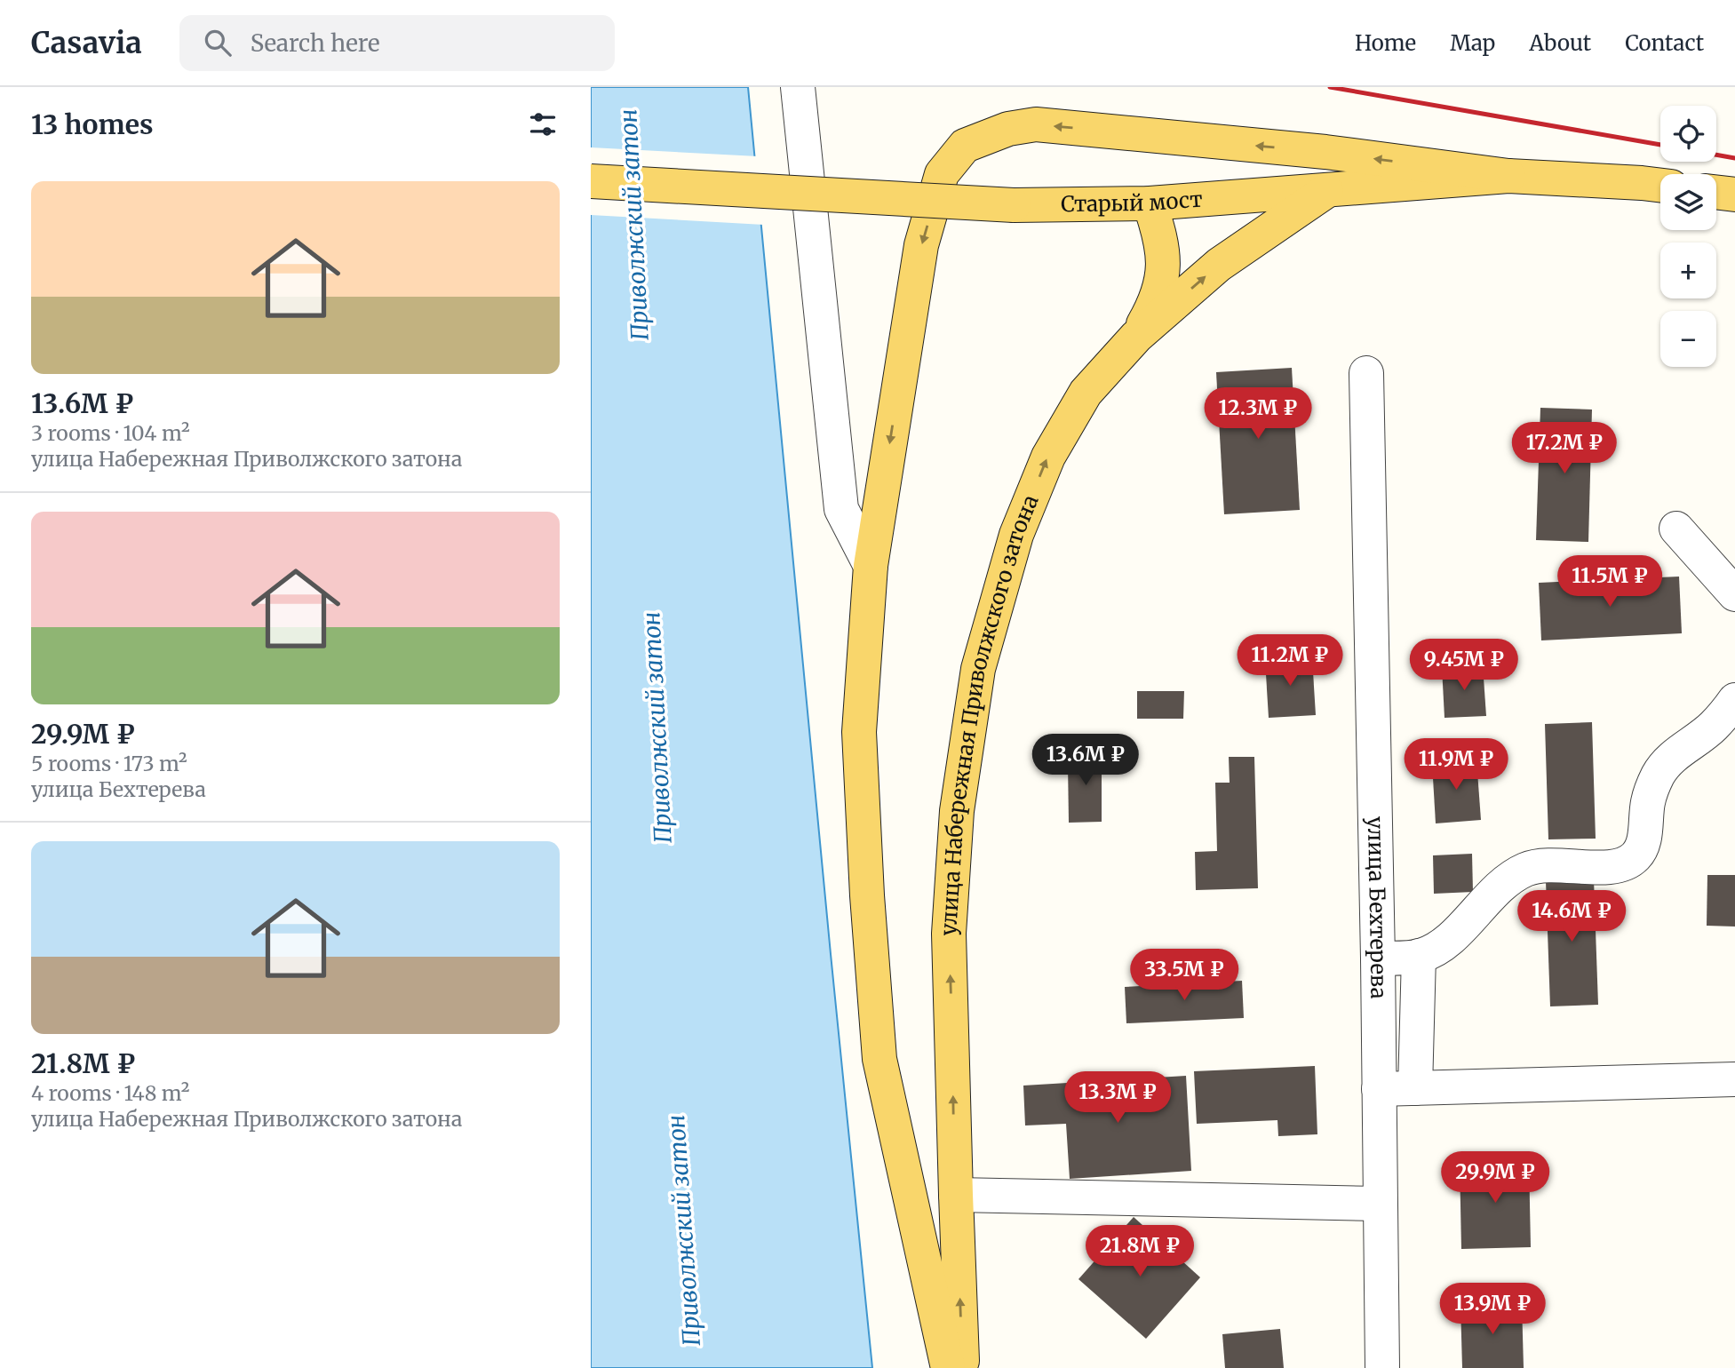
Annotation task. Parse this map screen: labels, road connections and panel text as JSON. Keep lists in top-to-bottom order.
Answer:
{
  "streets": {
    "main road": ["Старый мост", "улица Набережная Приволжского затона"],
    "street": ["улица Бехтерева"]
  },
  "crossings": [
    ["Старый мост", "улица Набережная Приволжского затона"]
  ],
  "water": ["Приволжский затон"],
  "page": {
    "header": "Casavia",
    "search": "Search here",
    "nav": [
      "Home",
      "Map",
      "About",
      "Contact"
    ],
    "heading": "13 homes",
    "map_buttons": ["+", "−"],
    "list": [
      {
        "name": "13.6M ₽",
        "note": "3 rooms · 104 m² · улица Набережная Приволжского затона"
      },
      {
        "name": "29.9M ₽",
        "note": "5 rooms · 173 m² · улица Бехтерева"
      },
      {
        "name": "21.8M ₽",
        "note": "4 rooms · 148 m² · улица Набережная Приволжского затона"
      }
    ],
    "price": [
      "12.3M ₽",
      "17.2M ₽",
      "11.5M ₽",
      "11.2M ₽",
      "9.45M ₽",
      "13.6M ₽",
      "11.9M ₽",
      "14.6M ₽",
      "33.5M ₽",
      "13.3M ₽",
      "29.9M ₽",
      "21.8M ₽",
      "13.9M ₽"
    ]
  }
}
